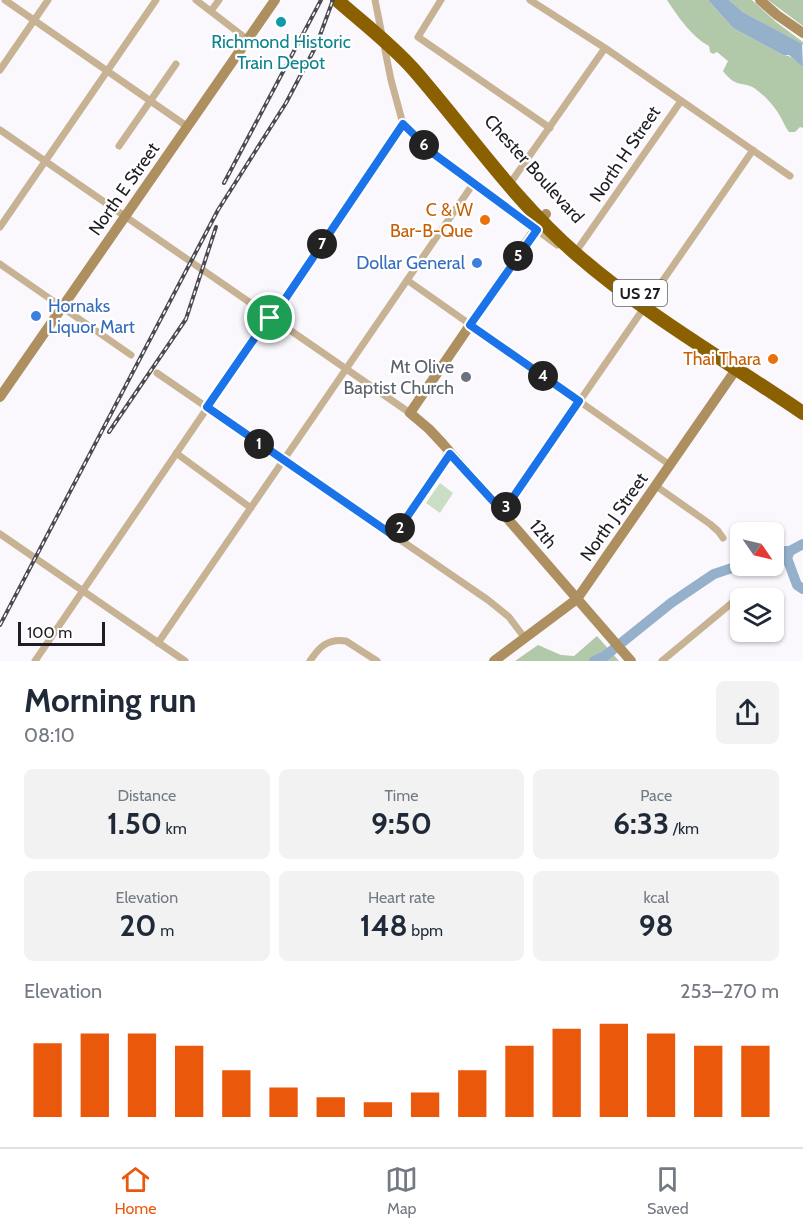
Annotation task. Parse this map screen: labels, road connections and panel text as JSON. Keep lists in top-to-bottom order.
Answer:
{
  "streets": {
    "highway": ["Chester Boulevard", "US 27"],
    "street": [
      "North H Street",
      "North E Street",
      "North J Street",
      "12th"
    ]
  },
  "crossings": [
    ["North H Street", "Chester Boulevard"],
    ["Chester Boulevard", "North J Street"],
    ["North J Street", "12th"]
  ],
  "places": [
    "Richmond Historic Train Depot",
    "C & W Bar-B-Que",
    "Dollar General",
    "Hornaks Liquor Mart",
    "Thai Thara",
    "Mt Olive Baptist Church"
  ],
  "scale_bar": "100 m",
  "north": "bottom right",
  "page": {
    "pins": [
      "6",
      "7",
      "5",
      "4",
      "1",
      "3",
      "2"
    ],
    "scale": "100 m",
    "heading": ["Morning run", "08:10"],
    "stats": [
      ["Distance", "1.50 km"],
      ["Time", "9:50"],
      ["Pace", "6:33 /km"],
      ["Elevation", "20 m"],
      ["Heart rate", "148 bpm"],
      ["kcal", "98"]
    ],
    "chart": ["Elevation", "253–270 m"],
    "tabs": ["Home", "Map", "Saved"]
  }
}
